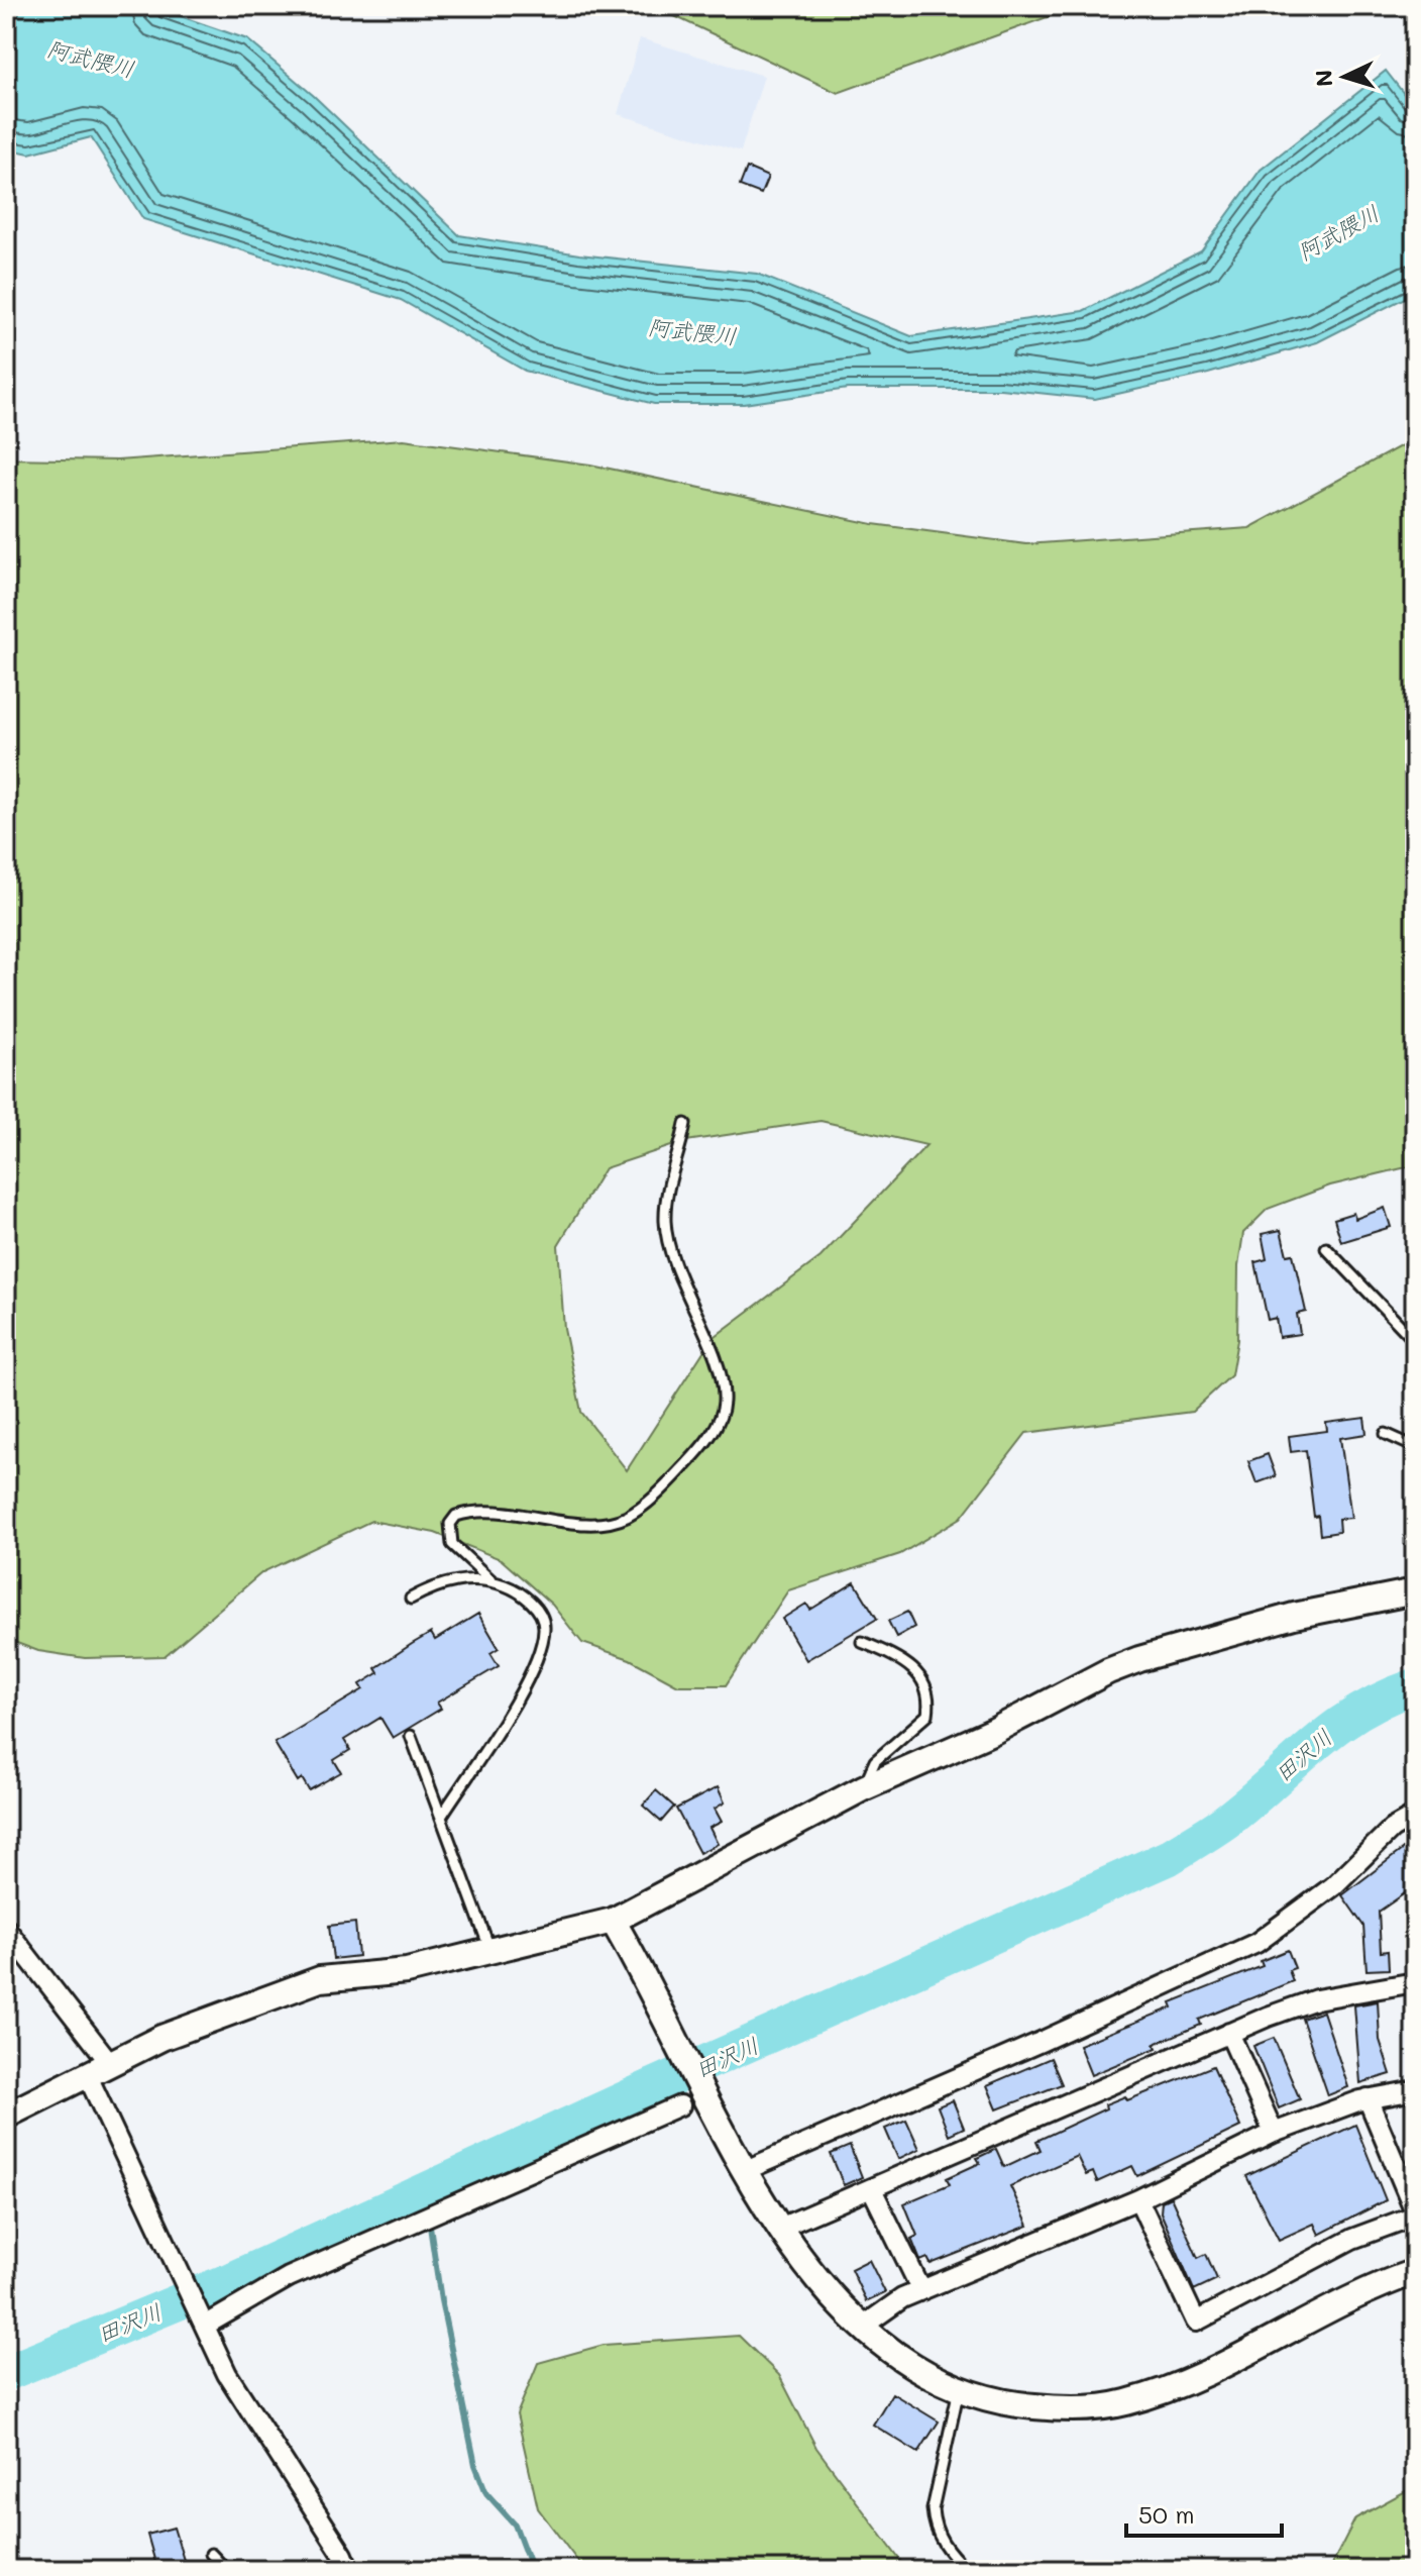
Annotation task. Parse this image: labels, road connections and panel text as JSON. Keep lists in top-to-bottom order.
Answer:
{
  "water": ["阿武隈川", "田沢川"],
  "scale_bar": "50 m",
  "north": "left"
}
